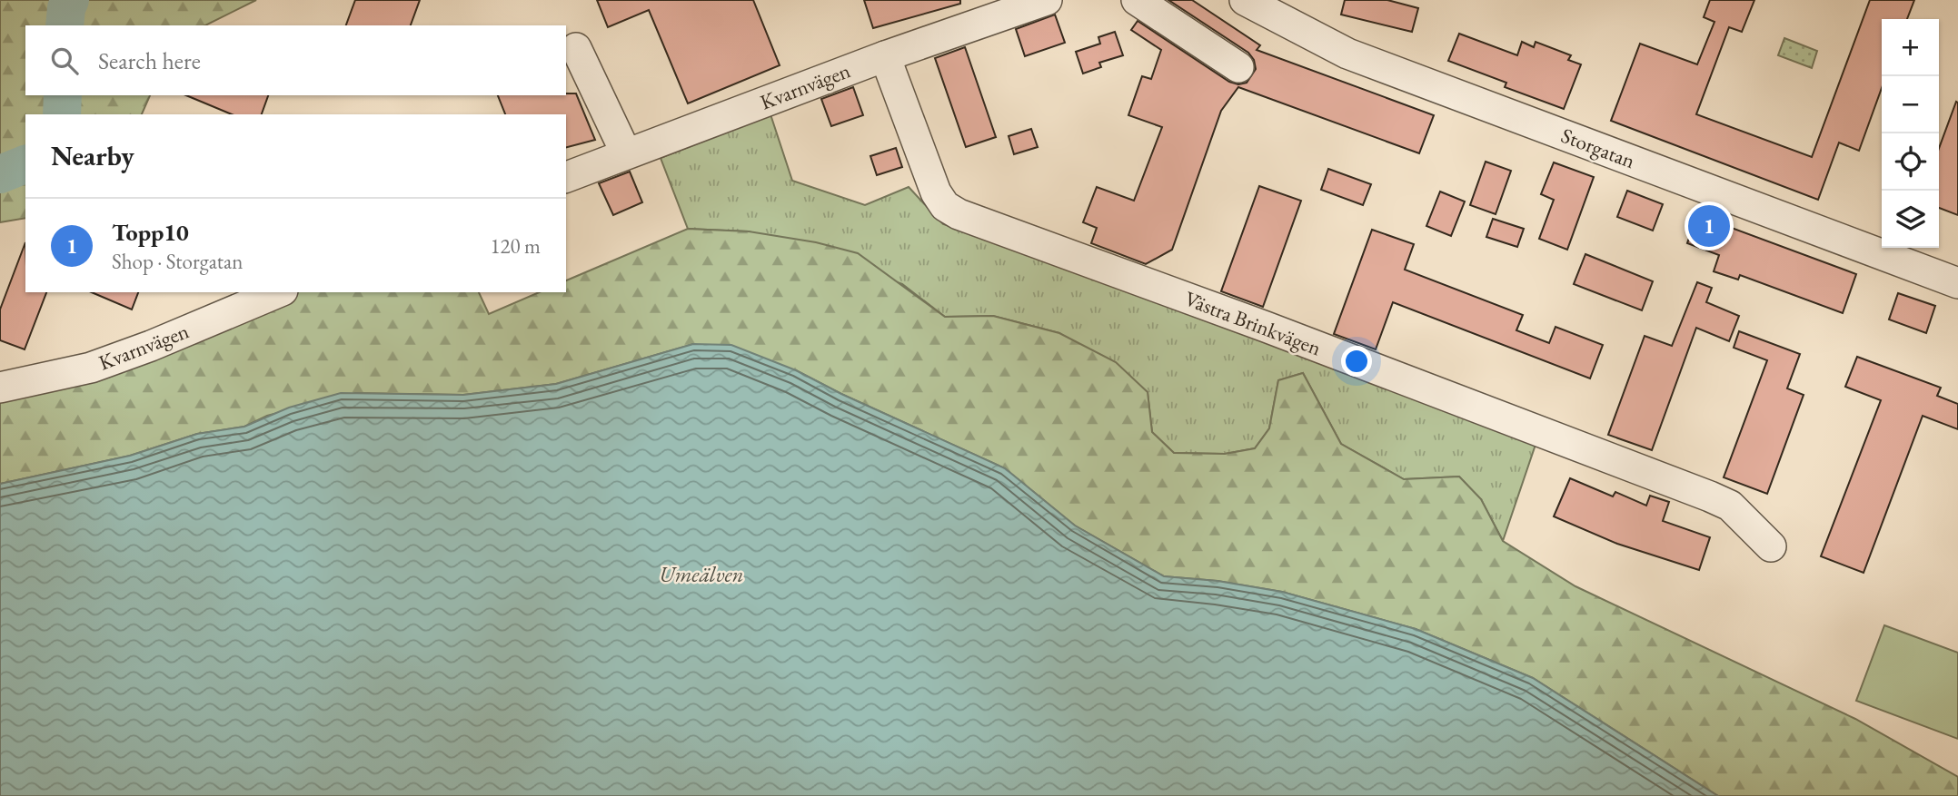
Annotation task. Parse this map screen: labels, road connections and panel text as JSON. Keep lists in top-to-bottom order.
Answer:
{
  "streets": {
    "street": ["Kvarnvägen", "Storgatan", "Västra Brinkvägen"]
  },
  "crossings": [
    ["Kvarnvägen", "Västra Brinkvägen"]
  ],
  "water": ["Umeälven"],
  "page": {
    "map_buttons": ["+", "−"],
    "search": "Search here",
    "heading": "Nearby",
    "list": [
      {
        "mark": "1",
        "name": "Topp10",
        "note": "Shop · Storgatan",
        "value": "120 m"
      }
    ],
    "pins": "1"
  }
}
